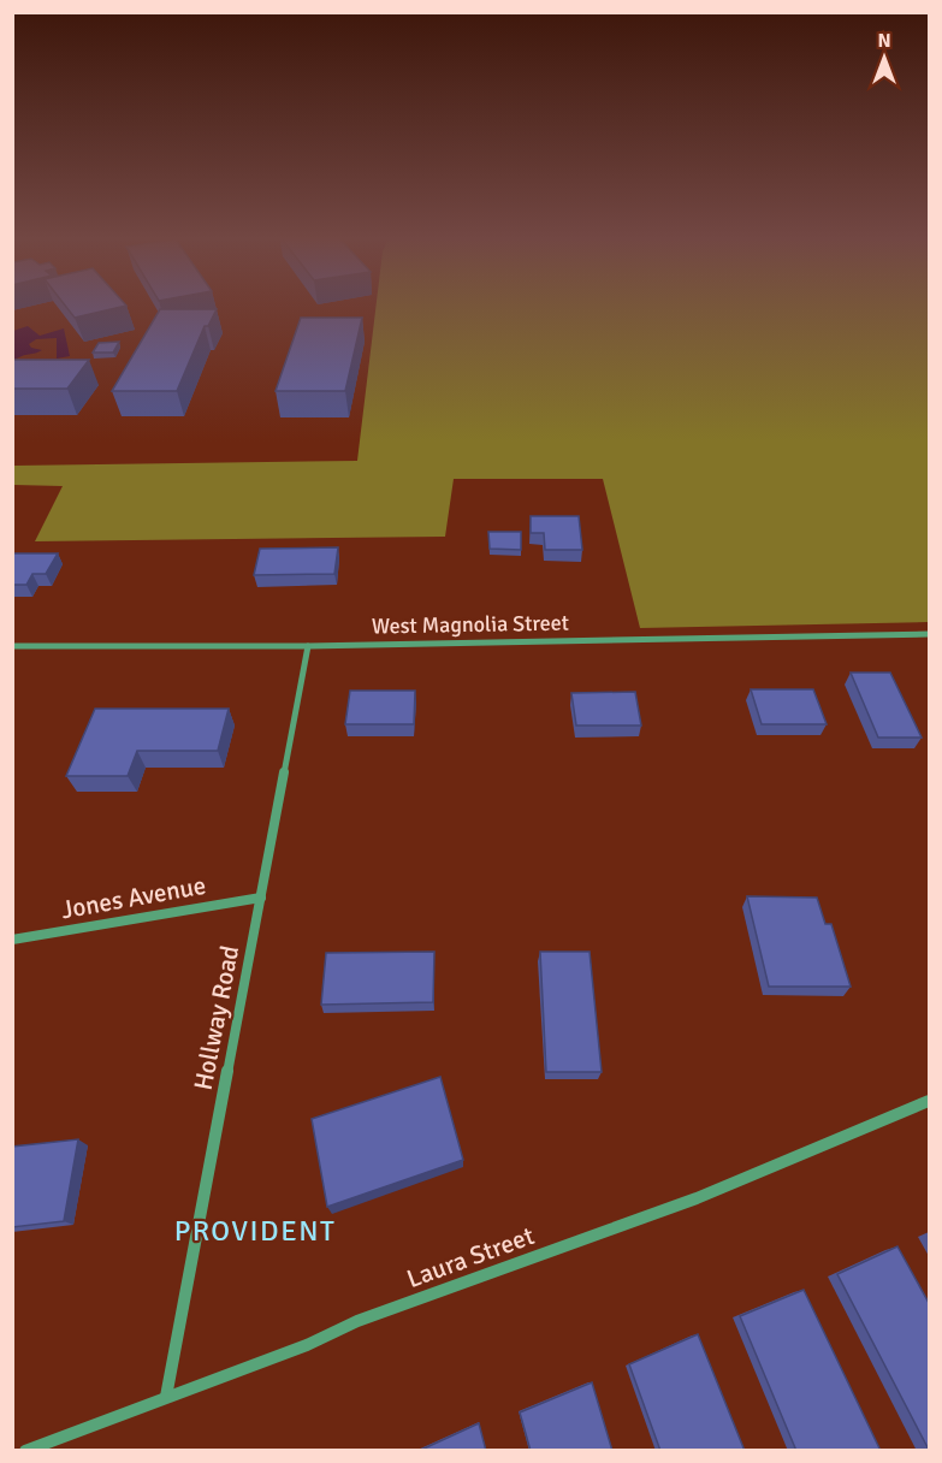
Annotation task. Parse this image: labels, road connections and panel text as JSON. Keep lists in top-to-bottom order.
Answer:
{
  "streets": {
    "street": [
      "West Magnolia Street",
      "Jones Avenue",
      "Hollway Road",
      "Laura Street"
    ]
  },
  "crossings": [
    ["West Magnolia Street", "Hollway Road"],
    ["Jones Avenue", "Hollway Road"],
    ["Hollway Road", "Laura Street"]
  ],
  "districts": ["PROVIDENT"],
  "north": "top"
}
